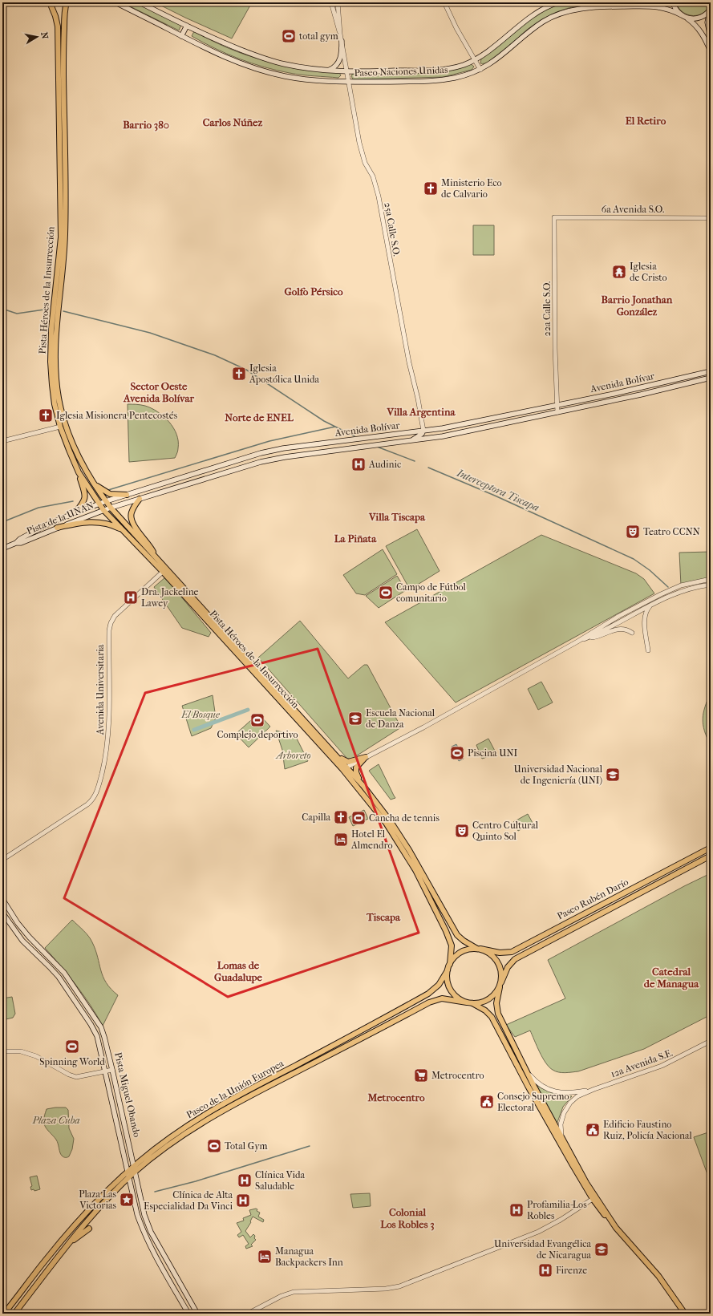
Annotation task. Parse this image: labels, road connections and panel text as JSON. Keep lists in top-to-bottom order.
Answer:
{
  "streets": {
    "main road": [
      "Paseo Naciones Unidas",
      "Pista Héroes de la Insurrección",
      "Avenida Bolívar",
      "Pista de la UNAN",
      "Paseo Rubén Darío",
      "Paseo de la Unión Europea",
      "Pista Miguel Obando"
    ],
    "street": [
      "6a Avenida S.O.",
      "25a Calle S.O.",
      "22a Calle S.O.",
      "Avenida Universitaria",
      "12a Avenida S.E."
    ]
  },
  "crossings": [
    ["Paseo Naciones Unidas", "25a Calle S.O."],
    ["6a Avenida S.O.", "22a Calle S.O."],
    ["25a Calle S.O.", "Avenida Bolívar"],
    ["Pista Héroes de la Insurrección", "Avenida Bolívar"],
    ["Pista Héroes de la Insurrección", "Pista de la UNAN"],
    ["Pista Héroes de la Insurrección", "Avenida Universitaria"],
    ["Pista Héroes de la Insurrección", "Paseo Rubén Darío"],
    ["Pista Héroes de la Insurrección", "Paseo de la Unión Europea"],
    ["22a Calle S.O.", "Avenida Bolívar"],
    ["Avenida Bolívar", "Pista de la UNAN"],
    ["Paseo Rubén Darío", "Paseo de la Unión Europea"],
    ["Paseo de la Unión Europea", "Pista Miguel Obando"]
  ],
  "districts": [
    "El Retiro",
    "Carlos Núñez",
    "Barrio 380",
    "Golfo Pérsico",
    "Barrio Jonathan González",
    "Sector Oeste Avenida Bolívar",
    "Villa Argentina",
    "Norte de ENEL",
    "Villa Tiscapa",
    "La Piñata",
    "Tiscapa",
    "Lomas de Guadalupe",
    "Catedral de Managua",
    "Metrocentro",
    "Colonial Los Robles 3"
  ],
  "water": ["Interceptora Tiscapa"],
  "parks": ["El Bosque", "Arboreto", "Plaza Cuba"],
  "places": {
    "sports": [
      "total gym",
      "Campo de Fútbol comunitario",
      "Complejo deportivo",
      "Piscina UNI",
      "Cancha de tennis",
      "Spinning World",
      "Total Gym"
    ],
    "church": [
      "Ministerio Eco de Calvario",
      "Iglesia Apostólica Unida",
      "Iglesia Misionera Pentecostés",
      "Capilla"
    ],
    "temple": ["Iglesia de Cristo"],
    "hospital": [
      "Audinic",
      "Dra. Jackeline Lawey",
      "Clínica Vida Saludable",
      "Clínica de Alta Especialidad Da Vinci",
      "Profamilia-Los Robles",
      "Firenze"
    ],
    "theatre": ["Teatro CCNN", "Centro Cultural Quinto Sol"],
    "school or university": ["Escuela Nacional de Danza", "Universidad Nacional de Ingeniería (UNI)", "Universidad Evangélica de Nicaragua"],
    "hotel": ["Hotel El Almendro", "Managua Backpackers Inn"],
    "supermarket": ["Metrocentro"],
    "public building": ["Consejo Supremo Electoral", "Edificio Faustino Ruiz, Policía Nacional"],
    "place": ["Plaza Las Victorias"]
  },
  "north": "right"
}
